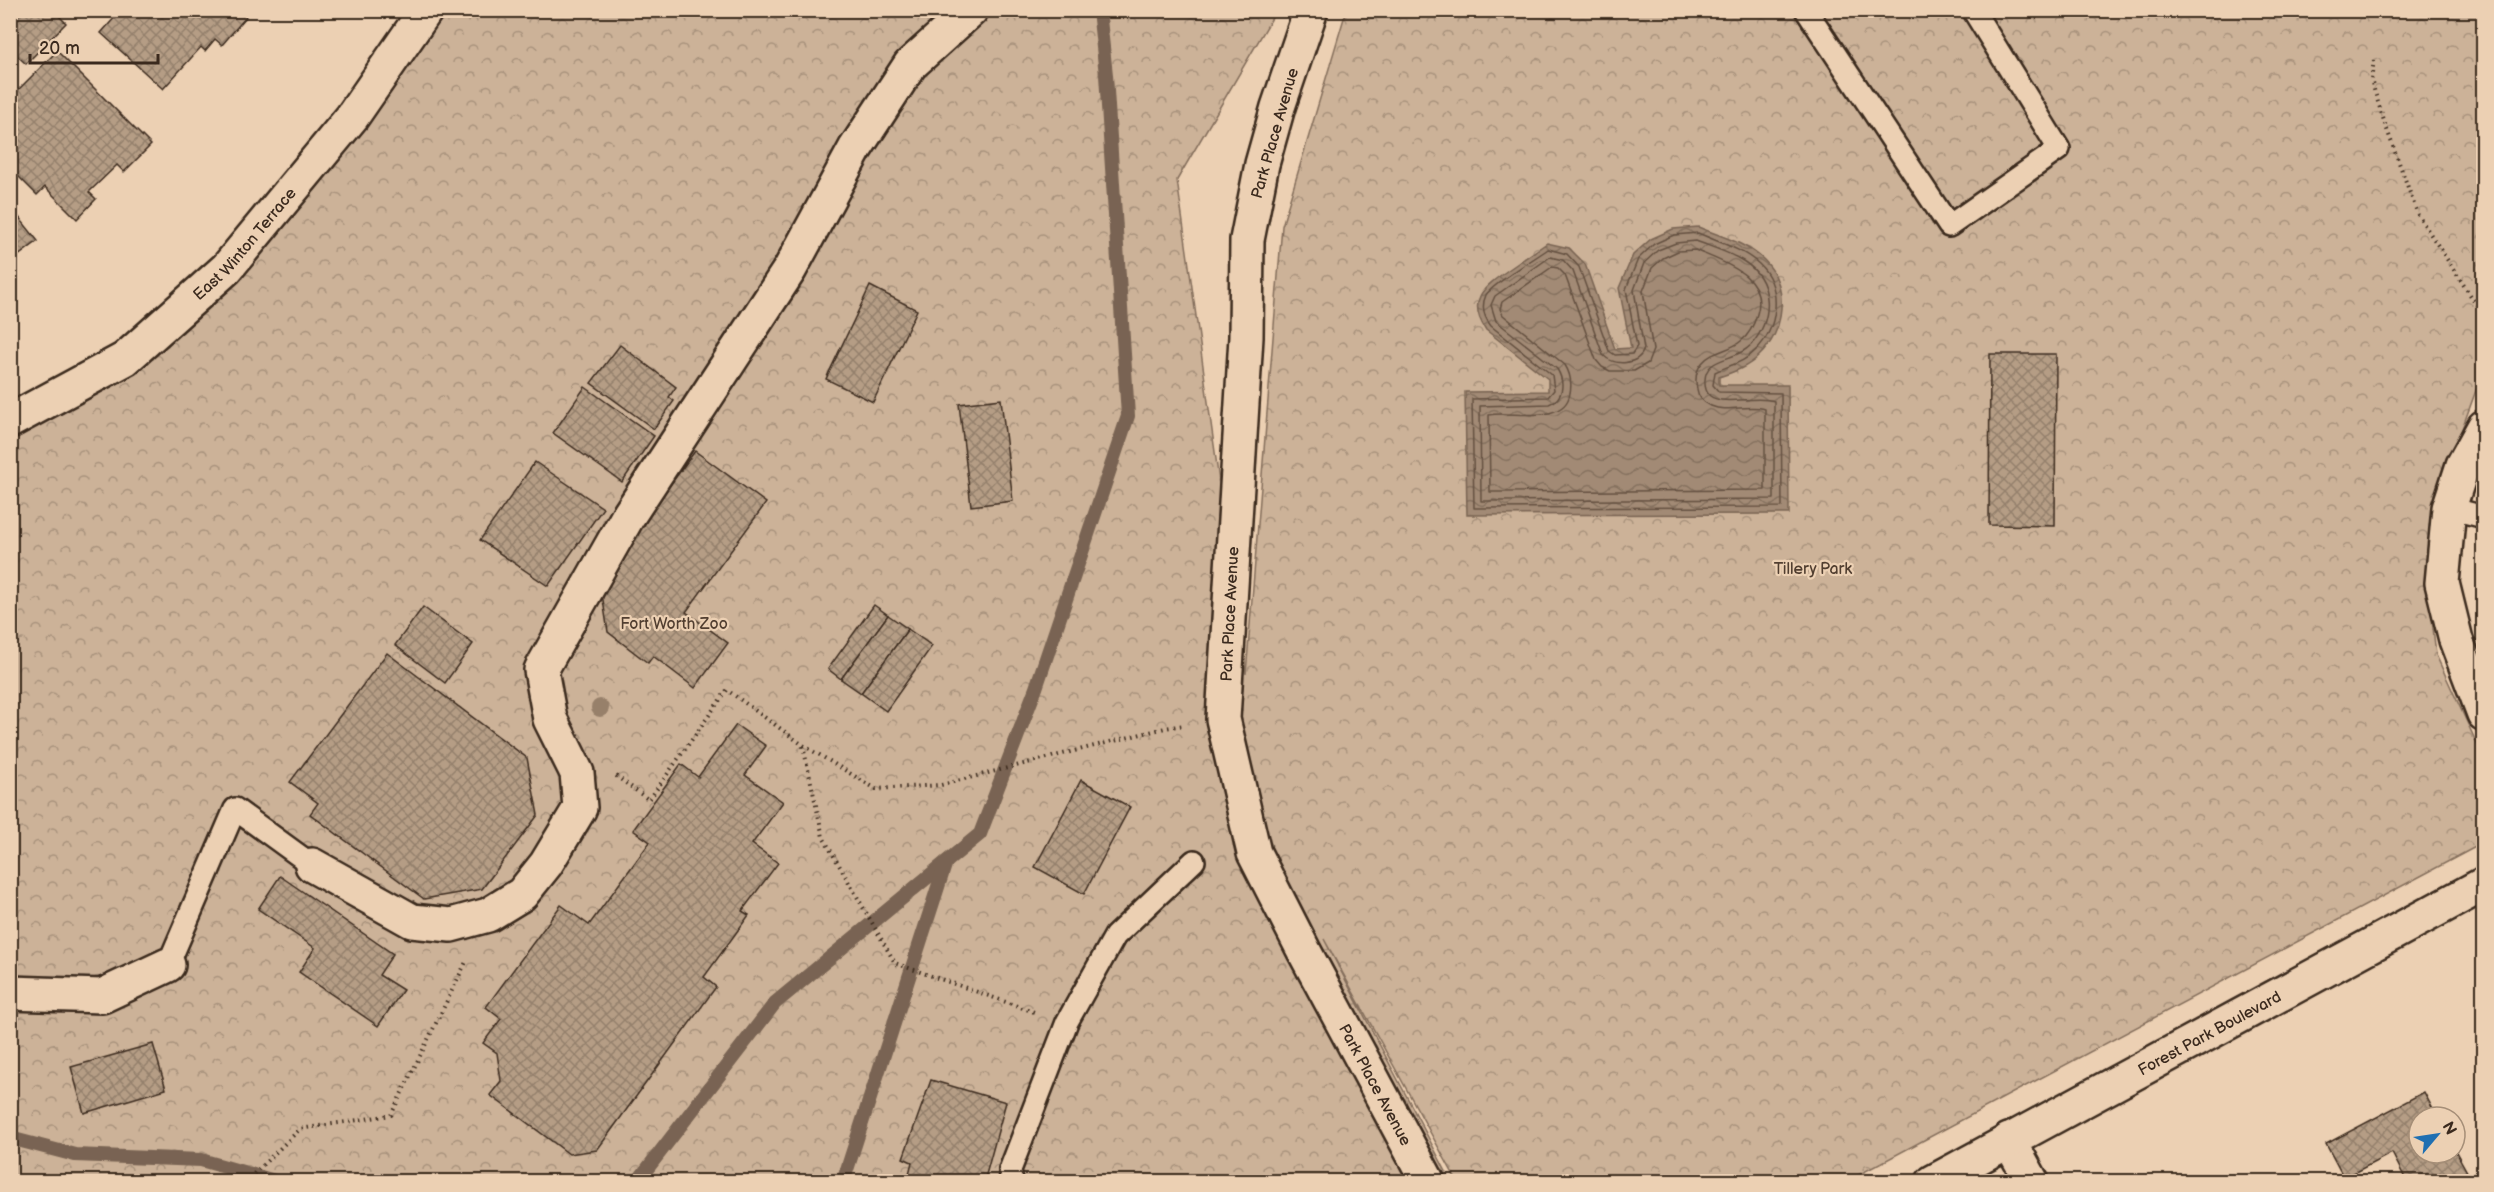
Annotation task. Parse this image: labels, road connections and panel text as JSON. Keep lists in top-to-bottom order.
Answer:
{
  "streets": {
    "street": ["Park Place Avenue", "East Winton Terrace", "Forest Park Boulevard"]
  },
  "parks": ["Tillery Park", "Fort Worth Zoo"],
  "scale_bar": "20 m",
  "north": "top right"
}
